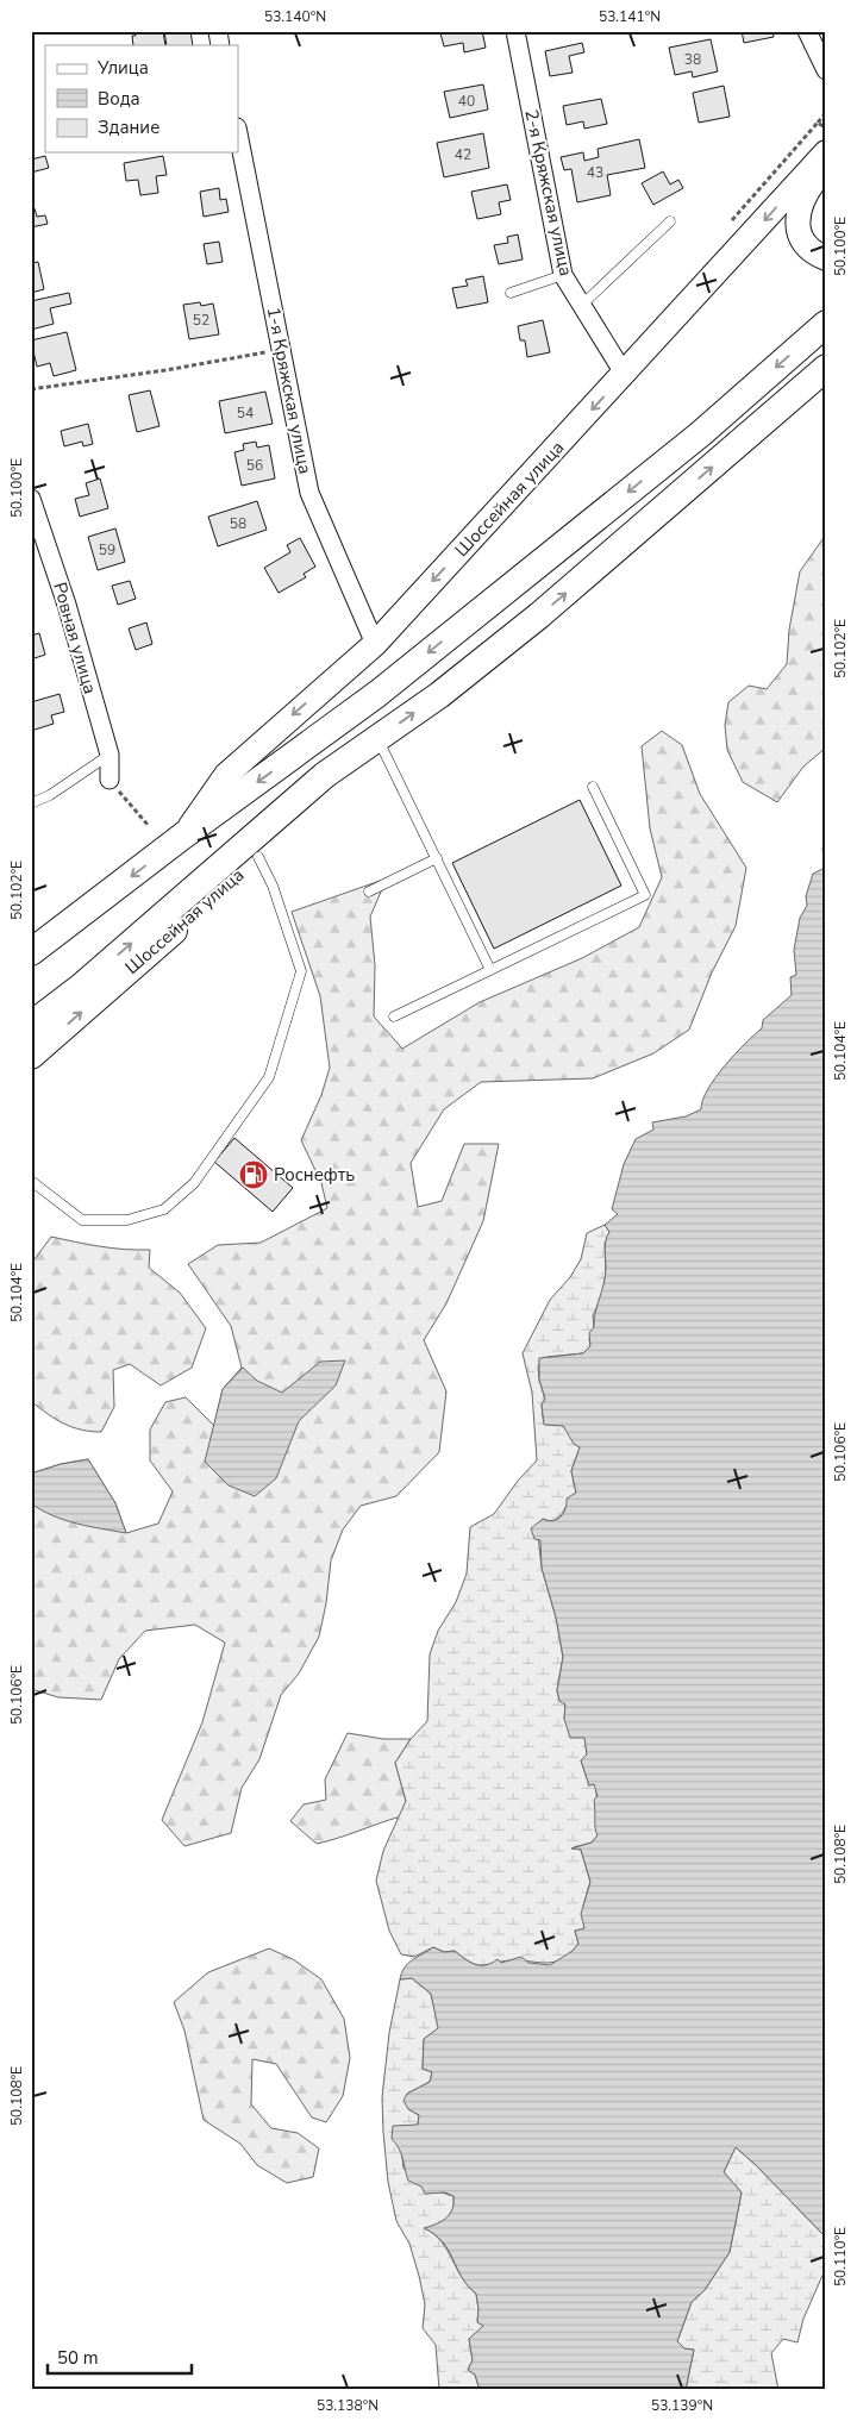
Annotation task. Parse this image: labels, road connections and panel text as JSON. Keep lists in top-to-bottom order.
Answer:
{
  "streets": {
    "main road": ["Шоссейная улица"],
    "street": ["2-я Кряжская улица", "1-я Кряжская улица", "Ровная улица"]
  },
  "crossings": [
    ["2-я Кряжская улица", "Шоссейная улица"],
    ["1-я Кряжская улица", "Шоссейная улица"]
  ],
  "places": {
    "fuel station": ["Роснефть"]
  },
  "house_numbers": [
    "38",
    "40",
    "42",
    "43",
    "52",
    "54",
    "56",
    "58",
    "59"
  ],
  "legend": ["Улица", "Вода", "Здание"],
  "scale_bar": "50 m",
  "coordinates": [
    "53.140°N",
    "53.141°N",
    "50.100°E",
    "50.102°E",
    "50.104°E",
    "50.106°E",
    "50.108°E",
    "50.110°E",
    "53.138°N",
    "53.139°N"
  ]
}
